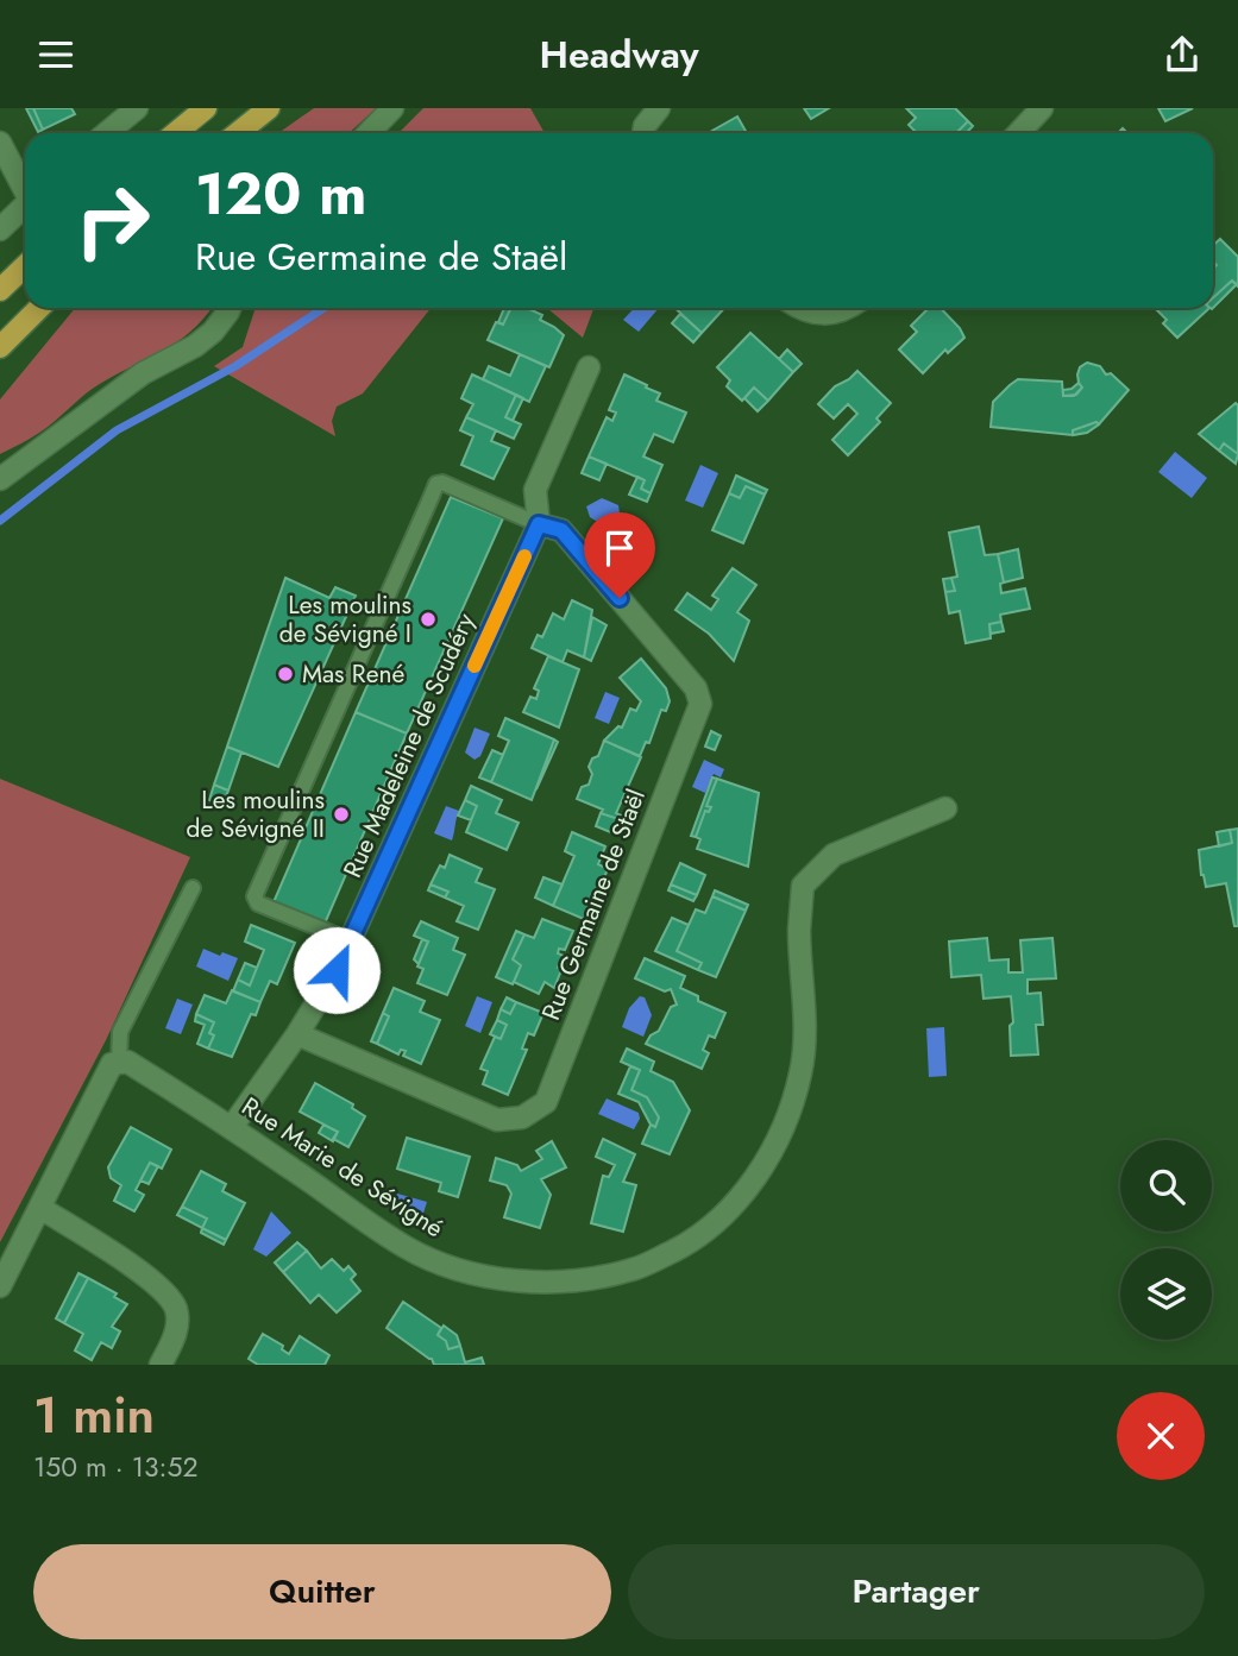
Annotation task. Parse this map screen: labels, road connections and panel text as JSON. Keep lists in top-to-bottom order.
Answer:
{
  "streets": {
    "street": ["Rue Madeleine de Scudéry", "Rue Germaine de Staël", "Rue Marie de Sévigné"]
  },
  "crossings": [
    ["Rue Madeleine de Scudéry", "Rue Germaine de Staël"],
    ["Rue Madeleine de Scudéry", "Rue Marie de Sévigné"]
  ],
  "places": ["Les moulins de Sévigné I", "Mas René", "Les moulins de Sévigné II"],
  "page": {
    "header": "Headway",
    "turn": ["120 m", "Rue Germaine de Staël"],
    "heading": ["1 min", "150 m · 13:52"],
    "buttons": ["Quitter", "Partager"]
  }
}
